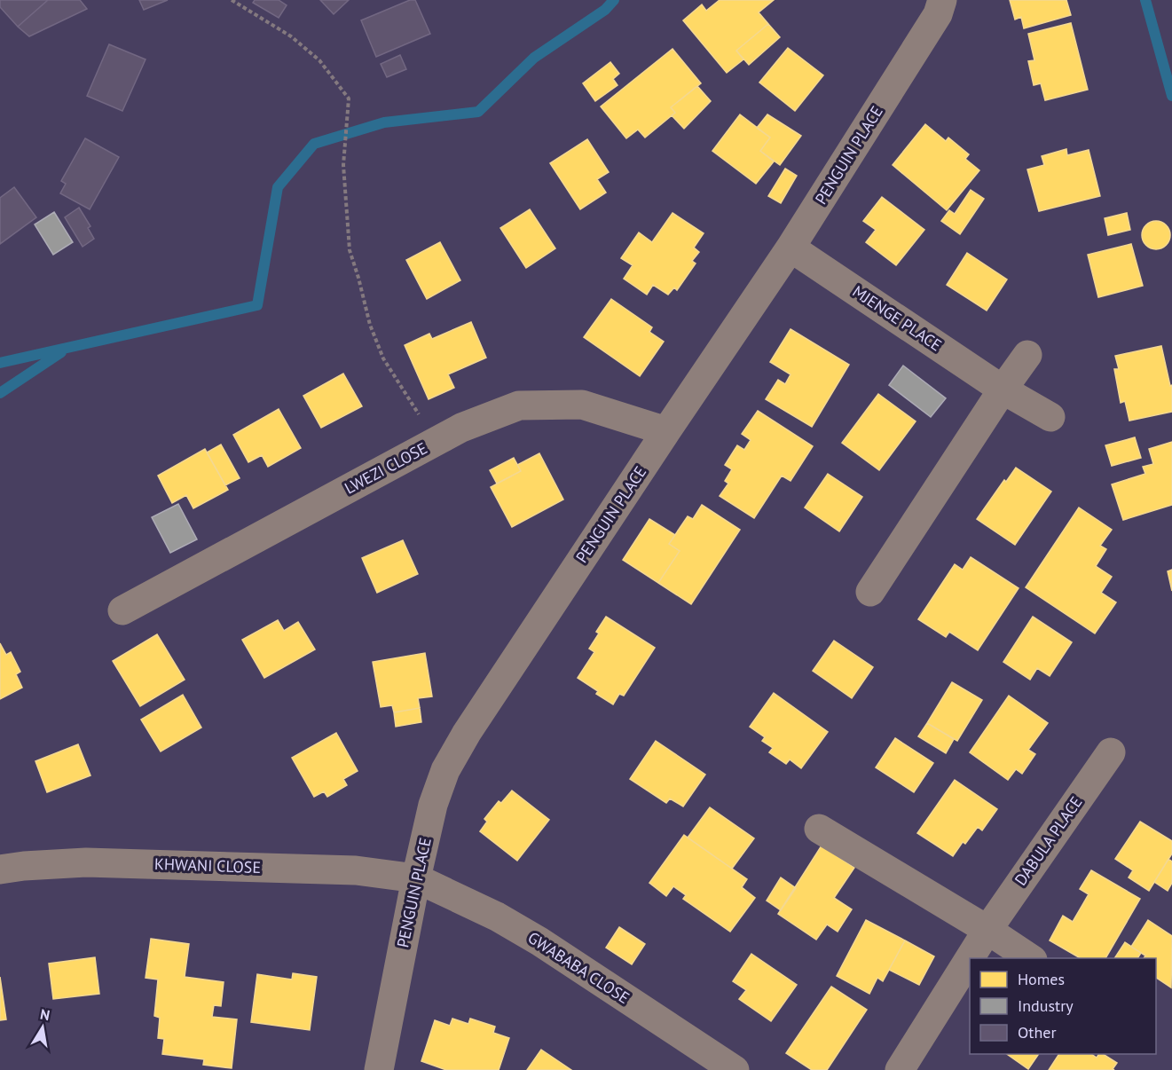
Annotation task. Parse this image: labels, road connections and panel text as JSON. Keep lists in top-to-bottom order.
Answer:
{
  "streets": {
    "street": [
      "PENGUIN PLACE",
      "MJENGE PLACE",
      "LWEZI CLOSE",
      "DABULA PLACE",
      "KHWANI CLOSE",
      "GWABABA CLOSE"
    ]
  },
  "crossings": [
    ["PENGUIN PLACE", "MJENGE PLACE"],
    ["PENGUIN PLACE", "LWEZI CLOSE"],
    ["PENGUIN PLACE", "KHWANI CLOSE"],
    ["PENGUIN PLACE", "GWABABA CLOSE"],
    ["KHWANI CLOSE", "GWABABA CLOSE"]
  ],
  "legend": ["Homes", "Industry", "Other"],
  "north": "top"
}
